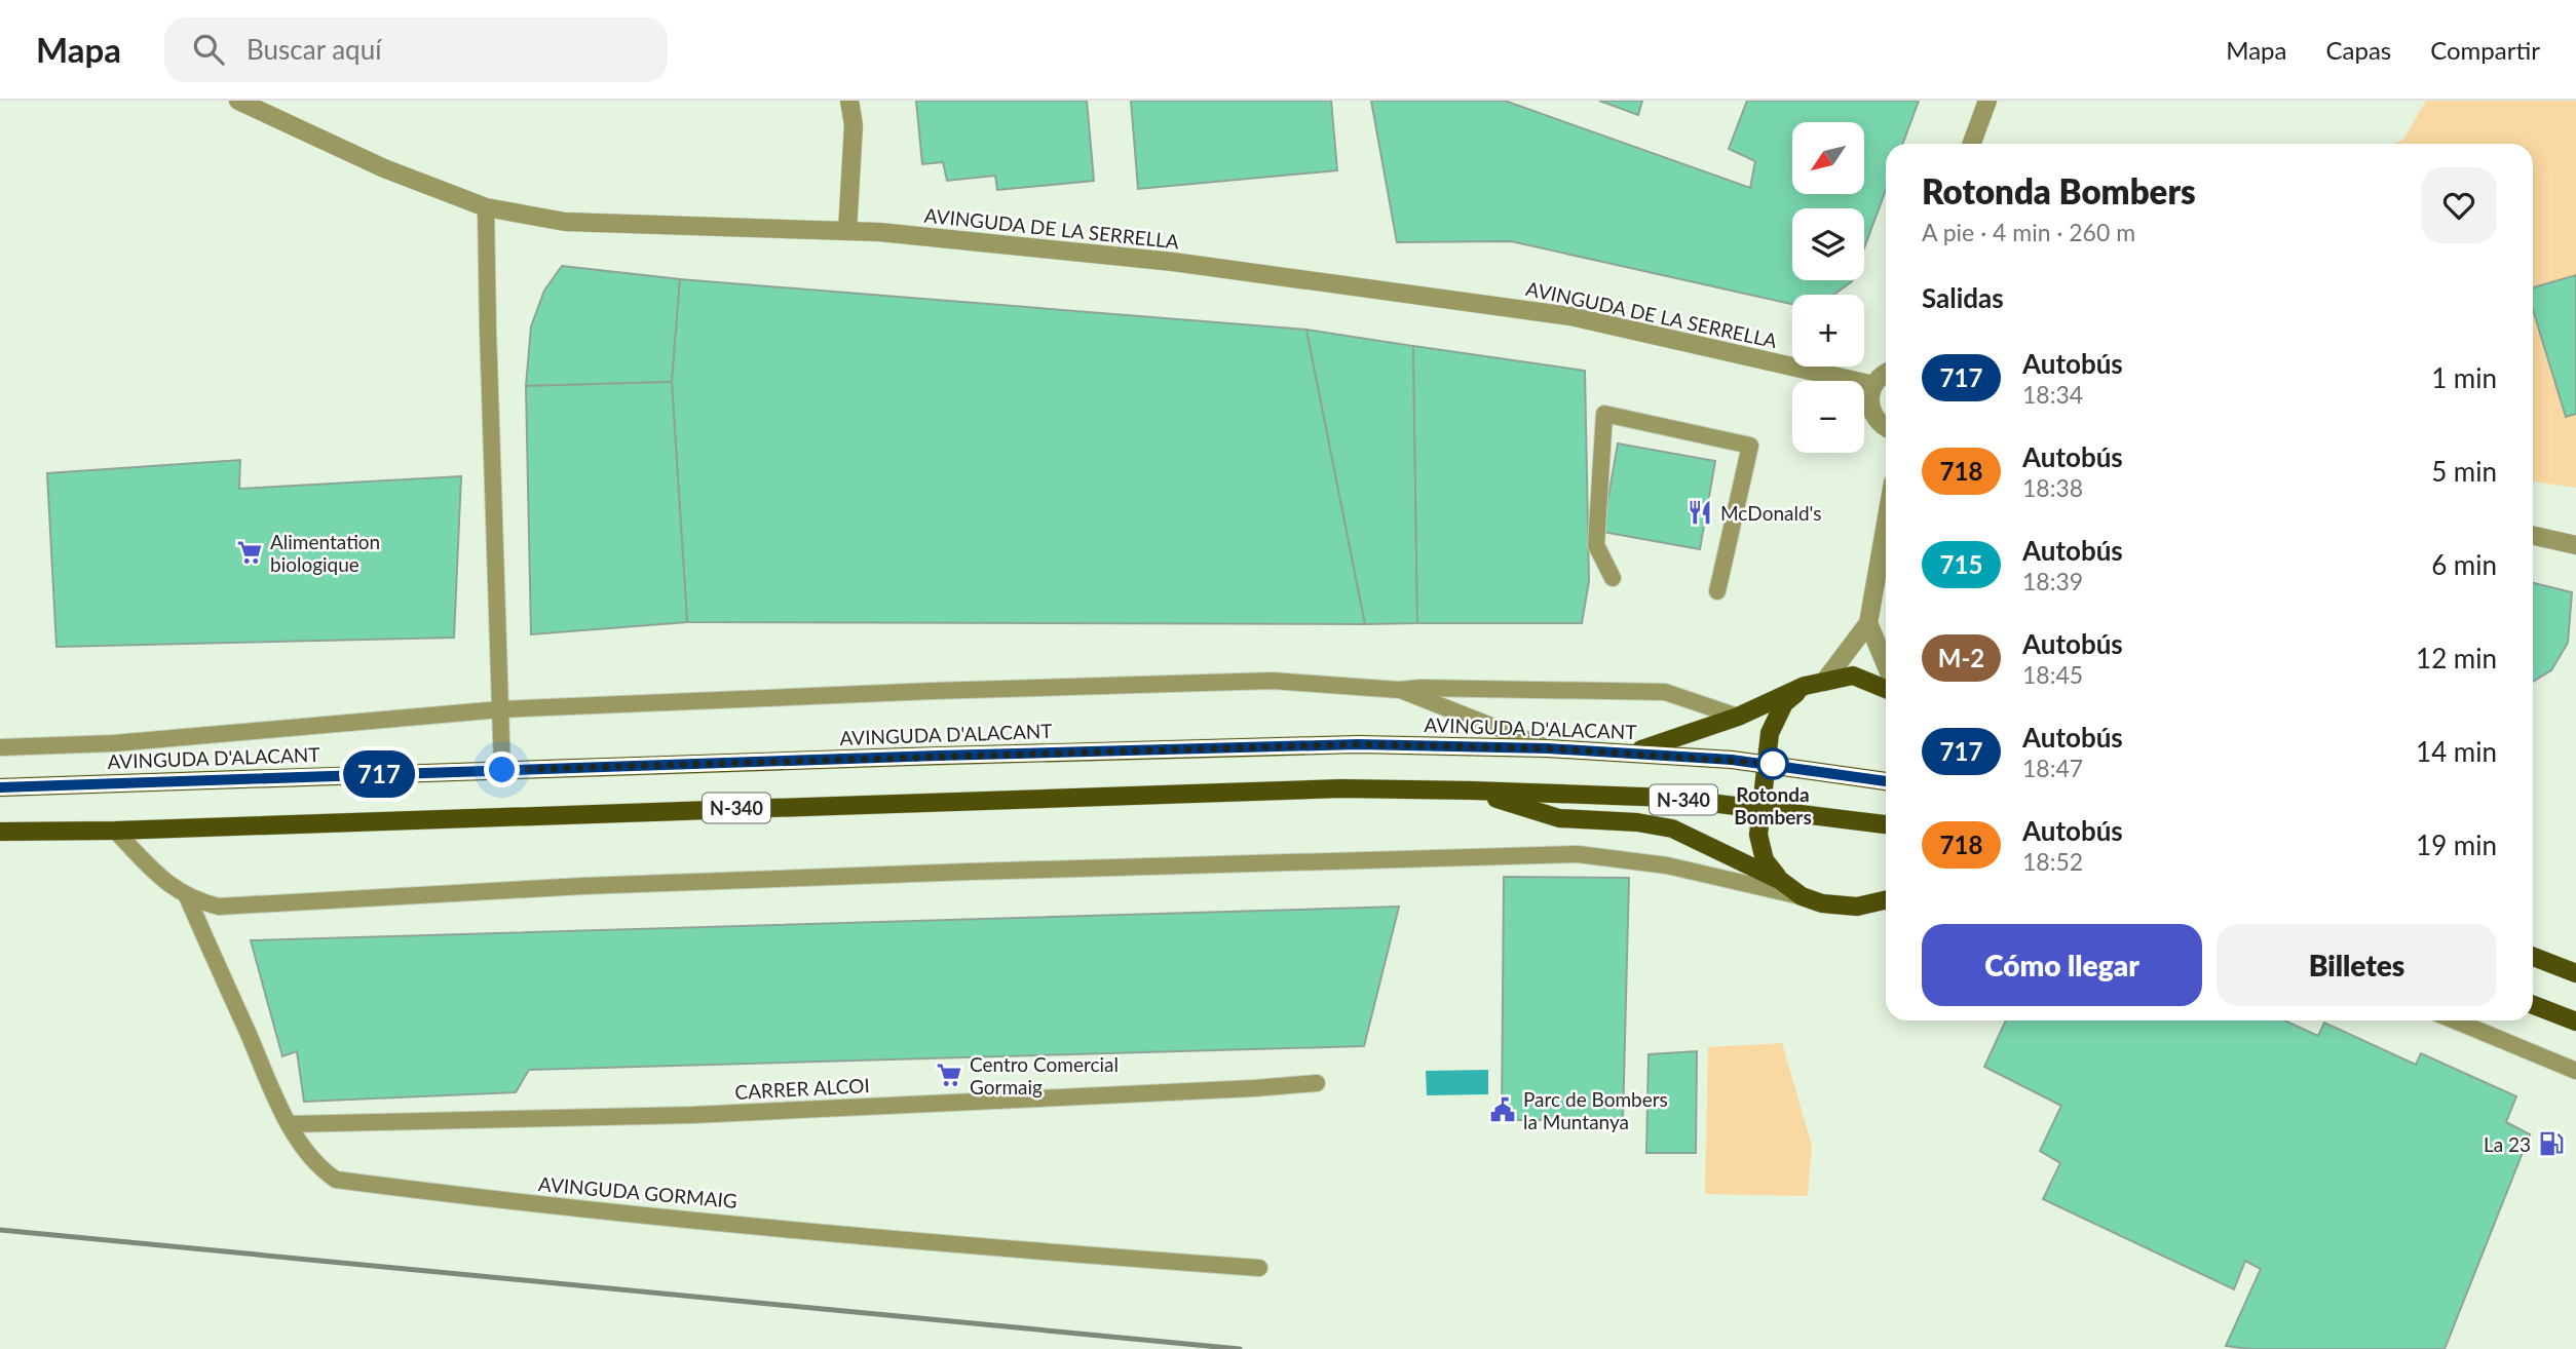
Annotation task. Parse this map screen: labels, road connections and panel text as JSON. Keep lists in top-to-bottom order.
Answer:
{
  "streets": {
    "main road": ["AVINGUDA D'ALACANT", "N-340"],
    "street": ["AVINGUDA DE LA SERRELLA"],
    "lane": ["CARRER ALCOI", "AVINGUDA GORMAIG"]
  },
  "crossings": [
    ["CARRER ALCOI", "AVINGUDA GORMAIG"]
  ],
  "places": {
    "restaurant": ["McDonald's"],
    "supermarket": ["Alimentation biologique", "Centro Comercial Gormaig"],
    "other": ["Rotonda Bombers"],
    "public building": ["Parc de Bombers la Muntanya"],
    "fuel station": ["La 23"]
  },
  "lines": ["bus line 717"],
  "north": "bottom left",
  "page": {
    "header": "Mapa",
    "search": "Buscar aquí",
    "nav": ["Mapa", "Capas", "Compartir"],
    "on_map": "717",
    "map_buttons": ["+", "−"],
    "heading": [
      ["Rotonda Bombers", "A pie · 4 min · 260 m"],
      "Salidas"
    ],
    "list": [
      {
        "mark": "717",
        "name": "Autobús",
        "note": "18:34",
        "value": "1 min"
      },
      {
        "mark": "718",
        "name": "Autobús",
        "note": "18:38",
        "value": "5 min"
      },
      {
        "mark": "715",
        "name": "Autobús",
        "note": "18:39",
        "value": "6 min"
      },
      {
        "mark": "M-2",
        "name": "Autobús",
        "note": "18:45",
        "value": "12 min"
      },
      {
        "mark": "717",
        "name": "Autobús",
        "note": "18:47",
        "value": "14 min"
      },
      {
        "mark": "718",
        "name": "Autobús",
        "note": "18:52",
        "value": "19 min"
      }
    ],
    "buttons": ["Cómo llegar", "Billetes"]
  }
}
